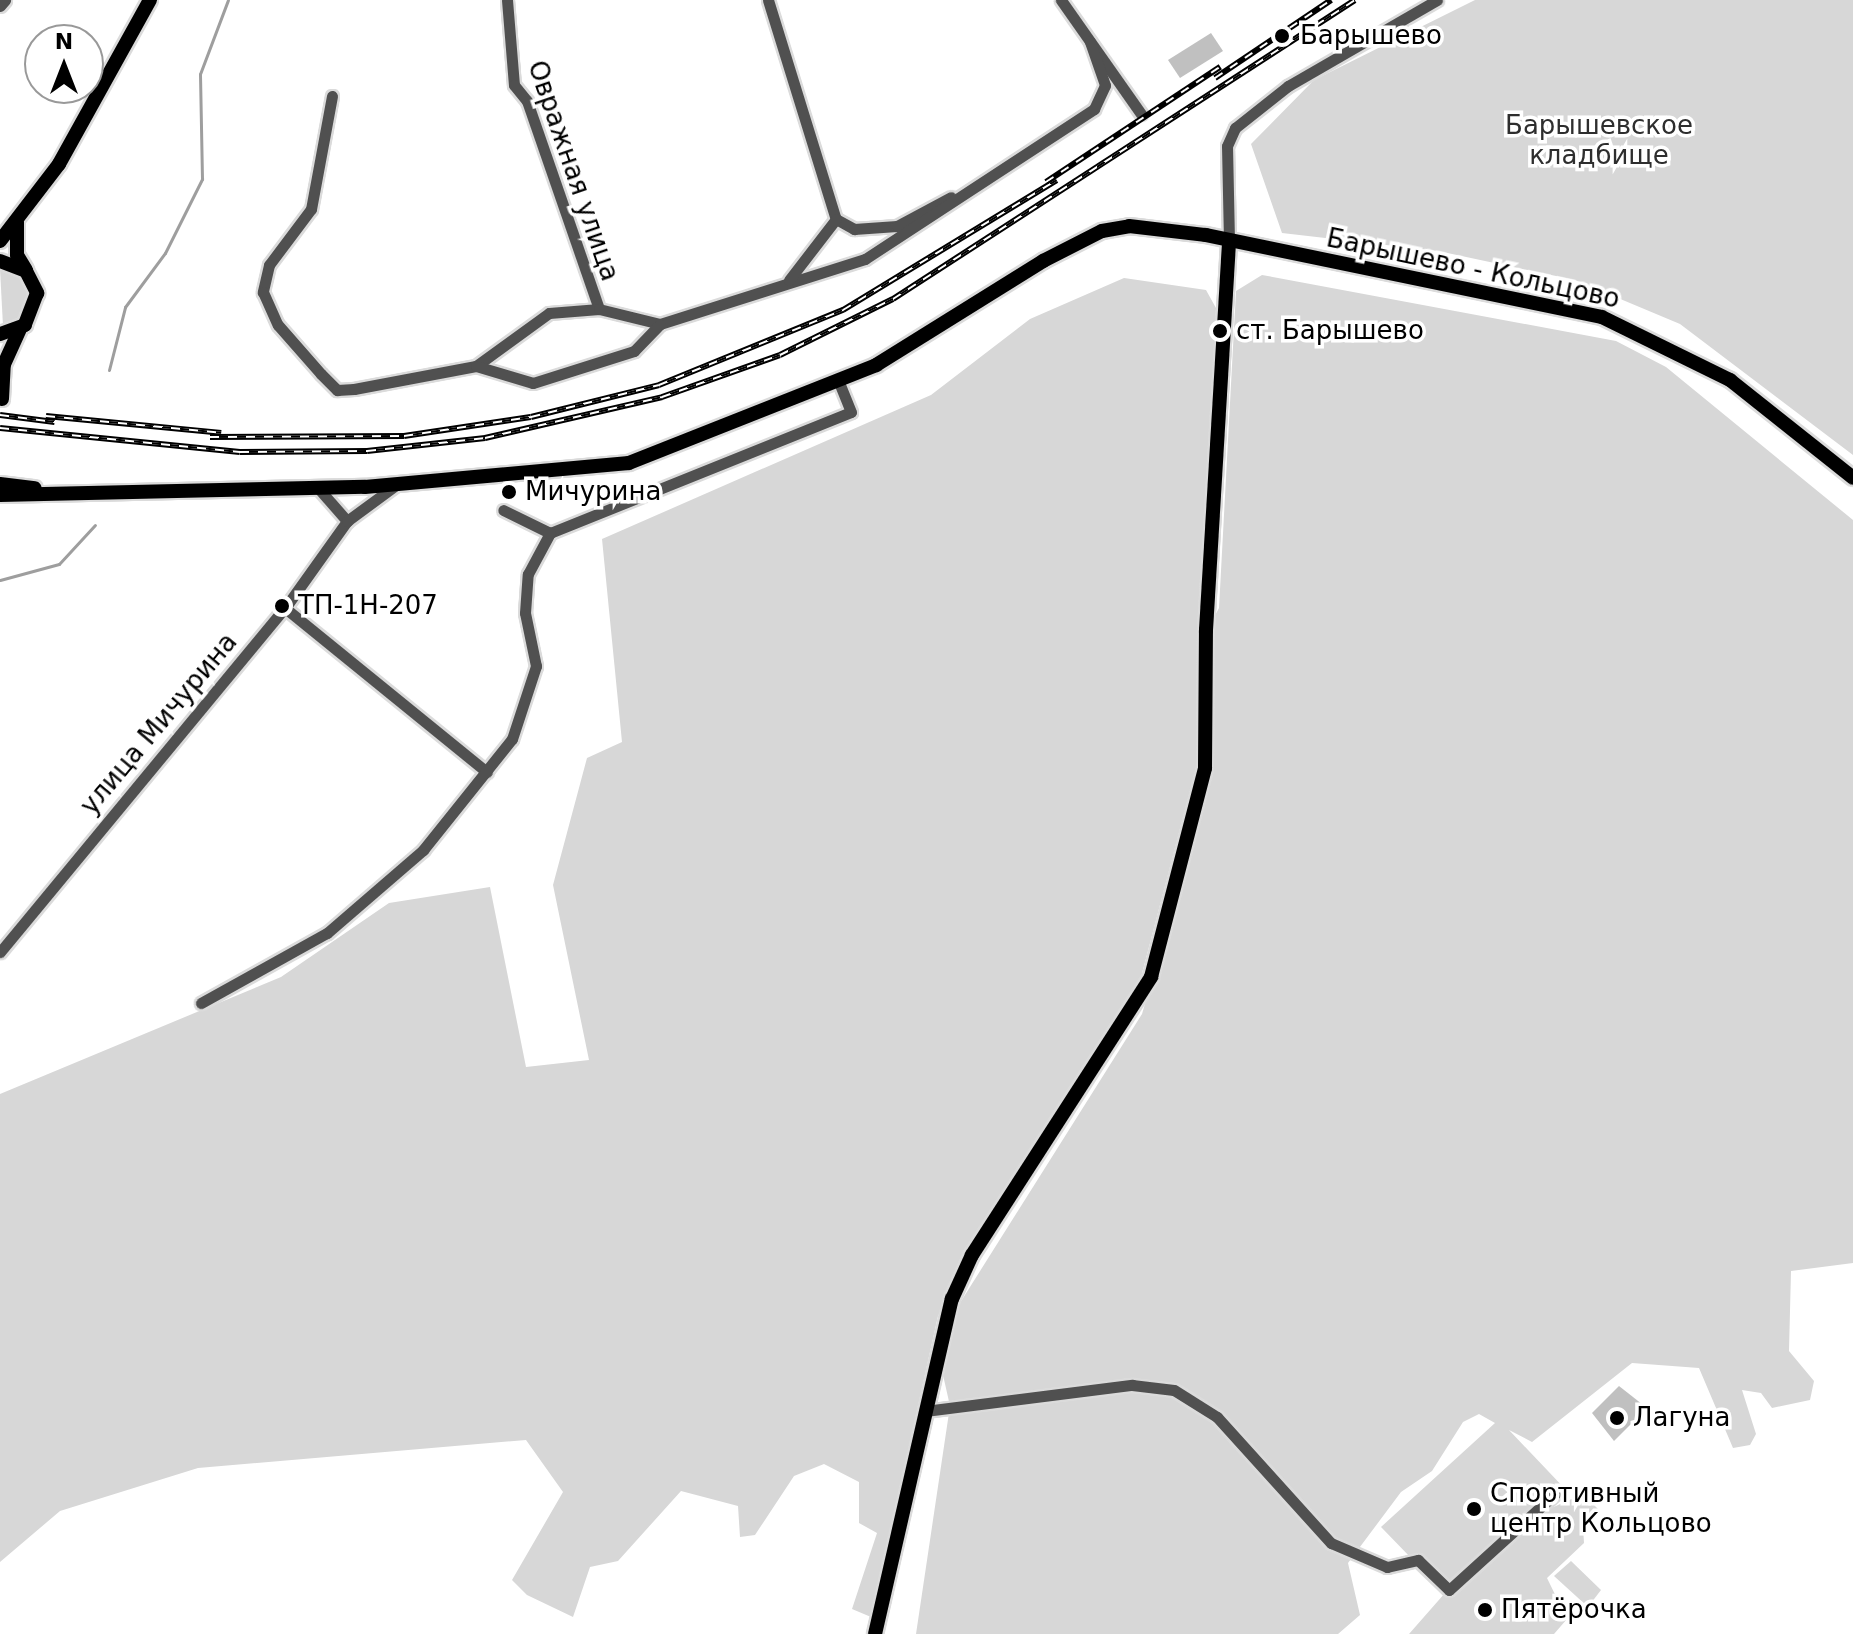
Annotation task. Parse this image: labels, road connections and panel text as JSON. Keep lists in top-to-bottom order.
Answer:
{
  "streets": {
    "main road": ["Барышево - Кольцово"],
    "street": ["Овражная улица", "улица Мичурина"]
  },
  "crossings": [
    ["Барышево - Кольцово", "улица Мичурина"]
  ],
  "parks": ["Барышевское кладбище"],
  "places": [
    "Барышево",
    "ст. Барышево",
    "Мичурина",
    "ТП-1Н-207",
    "Лагуна",
    "Спортивный центр Кольцово",
    "Пятёрочка"
  ],
  "north": "top"
}
